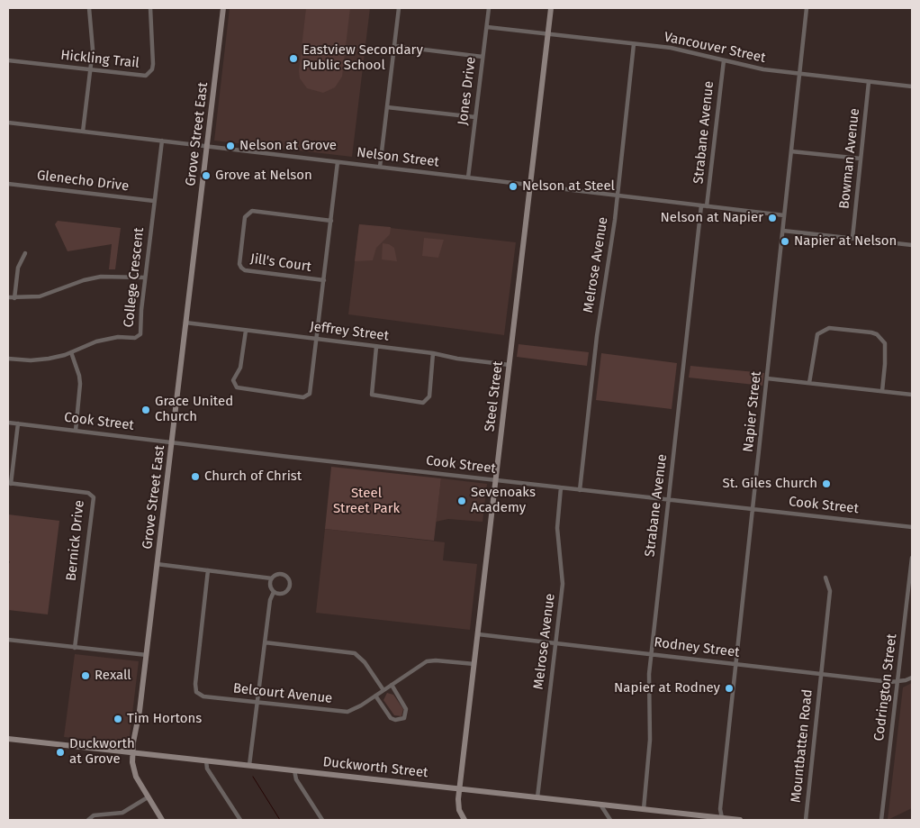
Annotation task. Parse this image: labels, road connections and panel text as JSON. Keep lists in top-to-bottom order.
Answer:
{
  "streets": {
    "street": [
      "Vancouver Street",
      "Hickling Trail",
      "Jones Drive",
      "Strabane Avenue",
      "Grove Street East",
      "Nelson Street",
      "Bowman Avenue",
      "Glenecho Drive",
      "Jill's Court",
      "Melrose Avenue",
      "College Crescent",
      "Jeffrey Street",
      "Steel Street",
      "Napier Street",
      "Cook Street",
      "Bernick Drive",
      "Rodney Street",
      "Codrington Street",
      "Belcourt Avenue",
      "Mountbatten Road",
      "Duckworth Street"
    ]
  },
  "crossings": [
    ["Vancouver Street", "Jones Drive"],
    ["Vancouver Street", "Strabane Avenue"],
    ["Vancouver Street", "Bowman Avenue"],
    ["Vancouver Street", "Melrose Avenue"],
    ["Vancouver Street", "Steel Street"],
    ["Vancouver Street", "Napier Street"],
    ["Jones Drive", "Nelson Street"],
    ["Strabane Avenue", "Nelson Street"],
    ["Strabane Avenue", "Cook Street"],
    ["Strabane Avenue", "Rodney Street"],
    ["Strabane Avenue", "Duckworth Street"],
    ["Grove Street East", "Nelson Street"],
    ["Grove Street East", "Jeffrey Street"],
    ["Grove Street East", "Cook Street"],
    ["Grove Street East", "Duckworth Street"],
    ["Nelson Street", "Melrose Avenue"],
    ["Nelson Street", "College Crescent"],
    ["Nelson Street", "Steel Street"],
    ["Nelson Street", "Napier Street"],
    ["Glenecho Drive", "College Crescent"],
    ["Melrose Avenue", "Cook Street"],
    ["Melrose Avenue", "Rodney Street"],
    ["Melrose Avenue", "Duckworth Street"],
    ["Jeffrey Street", "Steel Street"],
    ["Steel Street", "Cook Street"],
    ["Steel Street", "Rodney Street"],
    ["Steel Street", "Belcourt Avenue"],
    ["Steel Street", "Duckworth Street"],
    ["Napier Street", "Cook Street"],
    ["Napier Street", "Rodney Street"],
    ["Napier Street", "Duckworth Street"],
    ["Rodney Street", "Codrington Street"],
    ["Rodney Street", "Mountbatten Road"]
  ],
  "parks": ["Steel Street Park"],
  "places": [
    "Eastview Secondary Public School",
    "Nelson at Grove",
    "Grove at Nelson",
    "Nelson at Steel",
    "Nelson at Napier",
    "Napier at Nelson",
    "Grace United Church",
    "Church of Christ",
    "St. Giles Church",
    "Sevenoaks Academy",
    "Rexall",
    "Napier at Rodney",
    "Tim Hortons",
    "Duckworth at Grove"
  ]
}
